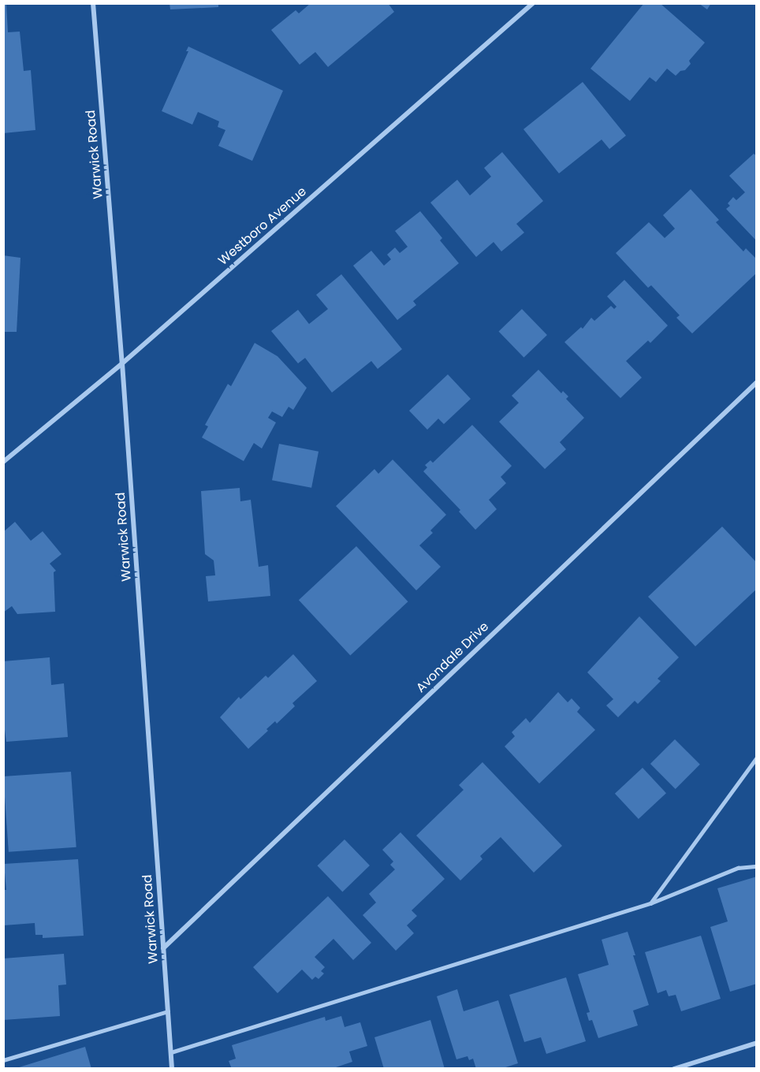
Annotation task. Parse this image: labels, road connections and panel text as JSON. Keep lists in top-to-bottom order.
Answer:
{
  "streets": {
    "street": ["Warwick Road", "Westboro Avenue", "Avondale Drive"]
  },
  "crossings": [
    ["Warwick Road", "Westboro Avenue"],
    ["Warwick Road", "Avondale Drive"]
  ]
}
